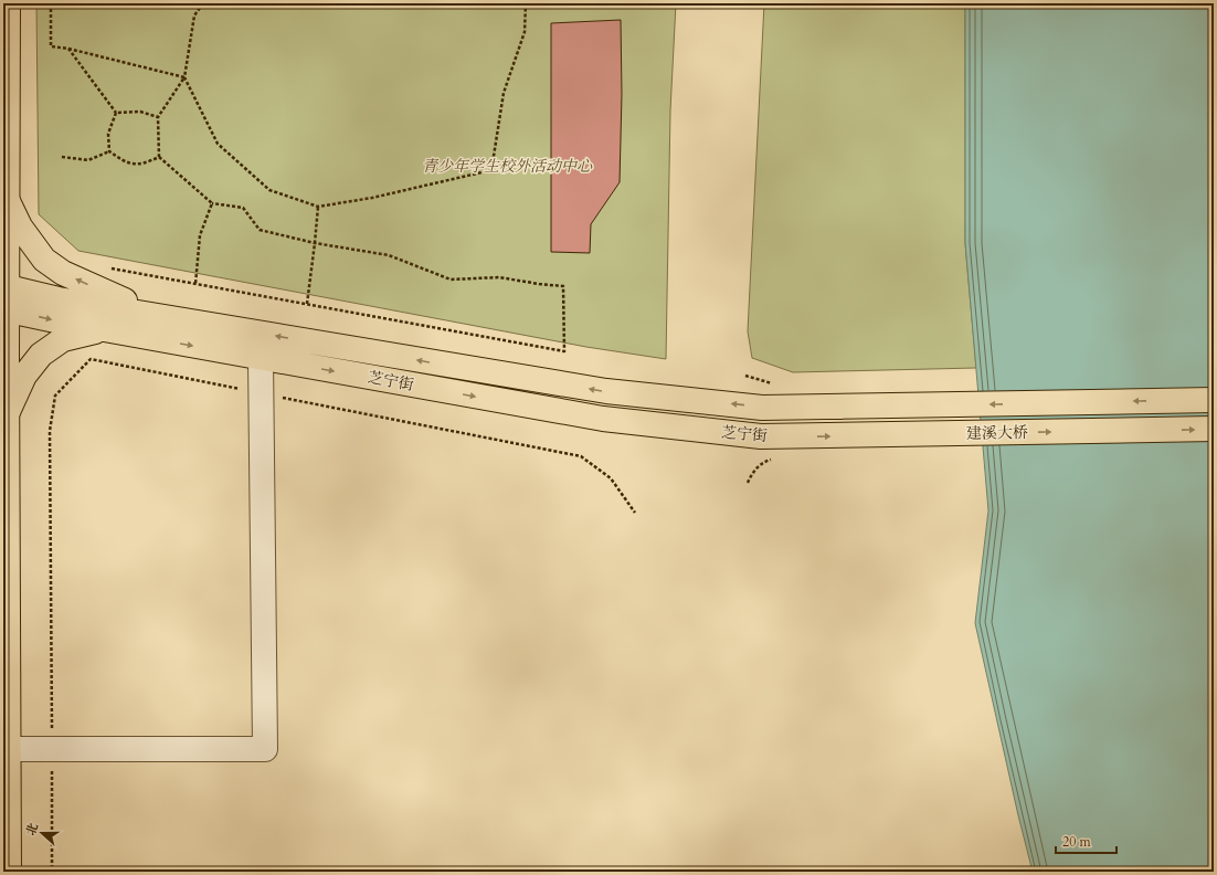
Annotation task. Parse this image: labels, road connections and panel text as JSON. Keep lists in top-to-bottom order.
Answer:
{
  "streets": {
    "main road": ["芝宁街", "建溪大桥"]
  },
  "crossings": [
    ["芝宁街", "建溪大桥"]
  ],
  "parks": ["青少年学生校外活动中心"],
  "scale_bar": "20 m",
  "north": "left"
}
